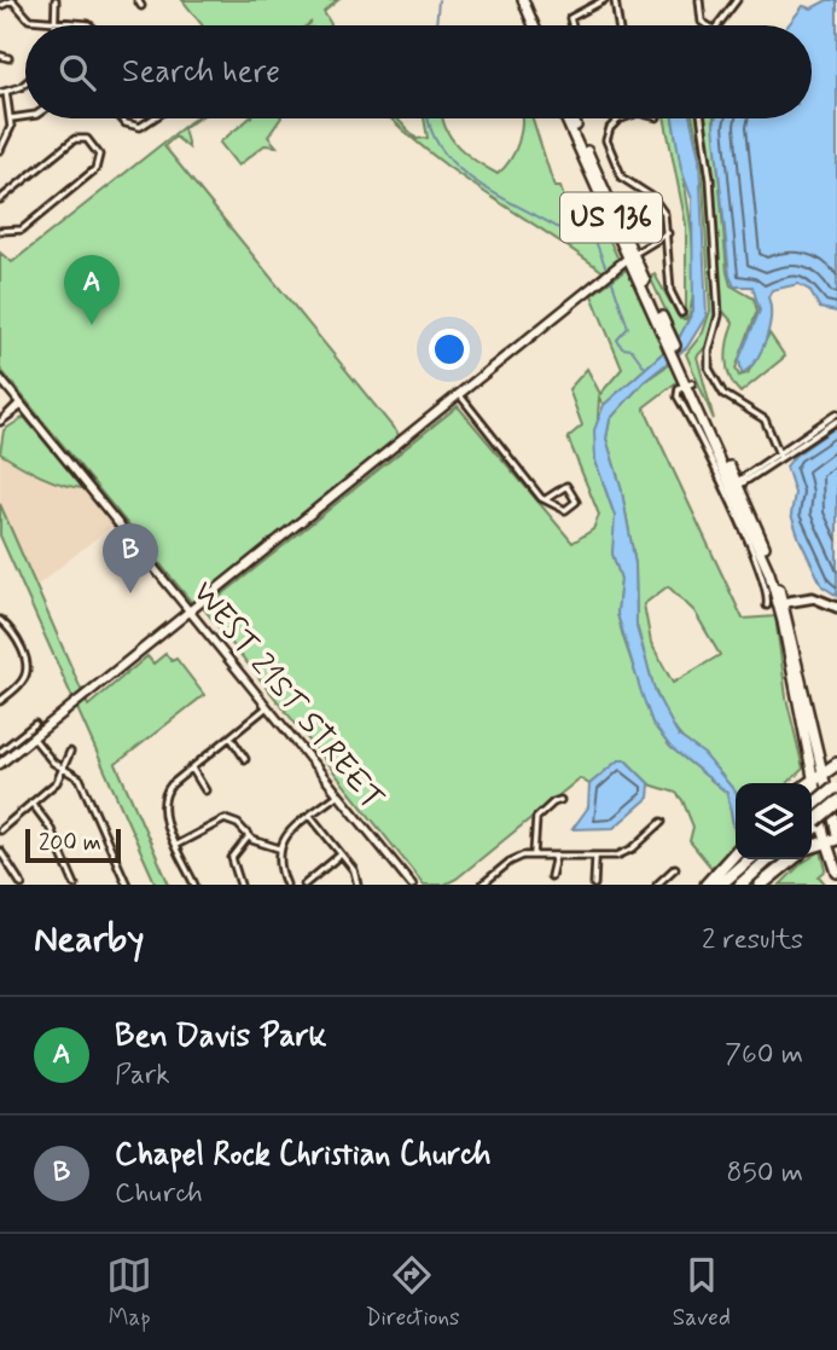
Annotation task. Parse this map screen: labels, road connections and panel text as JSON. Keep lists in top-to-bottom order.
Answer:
{
  "streets": {
    "main road": ["US 136"],
    "street": ["WEST 21ST STREET"]
  },
  "scale_bar": "200 m",
  "page": {
    "search": "Search here",
    "pins": ["A", "B"],
    "scale": "200 m",
    "heading": ["Nearby", "2 results"],
    "list": [
      {
        "mark": "A",
        "name": "Ben Davis Park",
        "note": "Park",
        "value": "760 m"
      },
      {
        "mark": "B",
        "name": "Chapel Rock Christian Church",
        "note": "Church",
        "value": "850 m"
      }
    ],
    "nav": ["Map", "Directions", "Saved"]
  }
}
